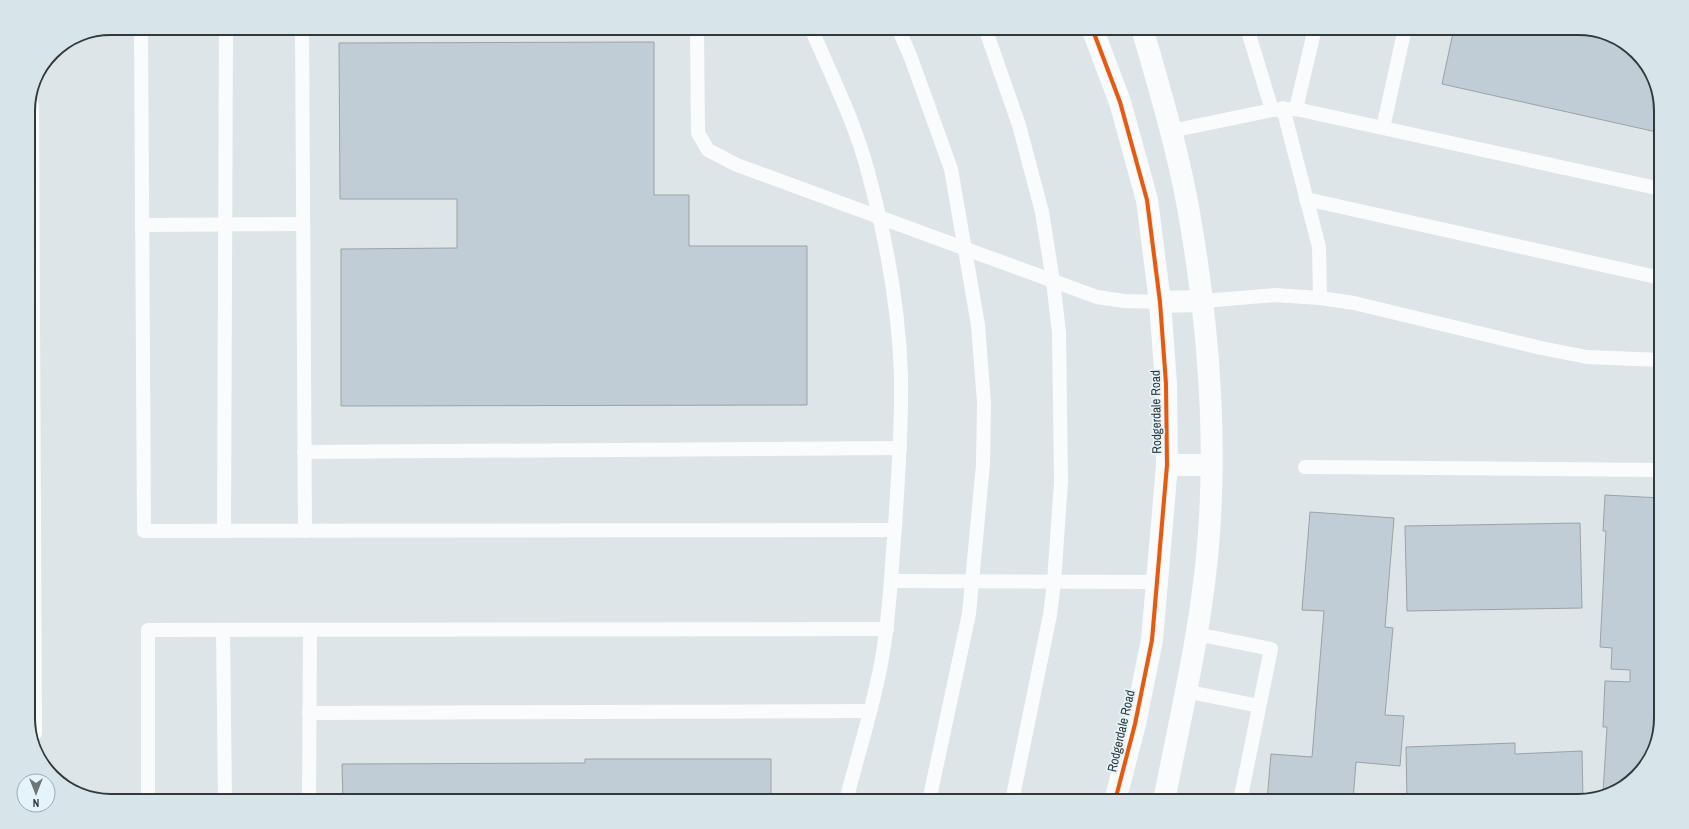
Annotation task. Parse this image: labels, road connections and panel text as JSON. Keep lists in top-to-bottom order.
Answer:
{
  "streets": {
    "street": ["Rodgerdale Road"]
  },
  "north": "bottom"
}
